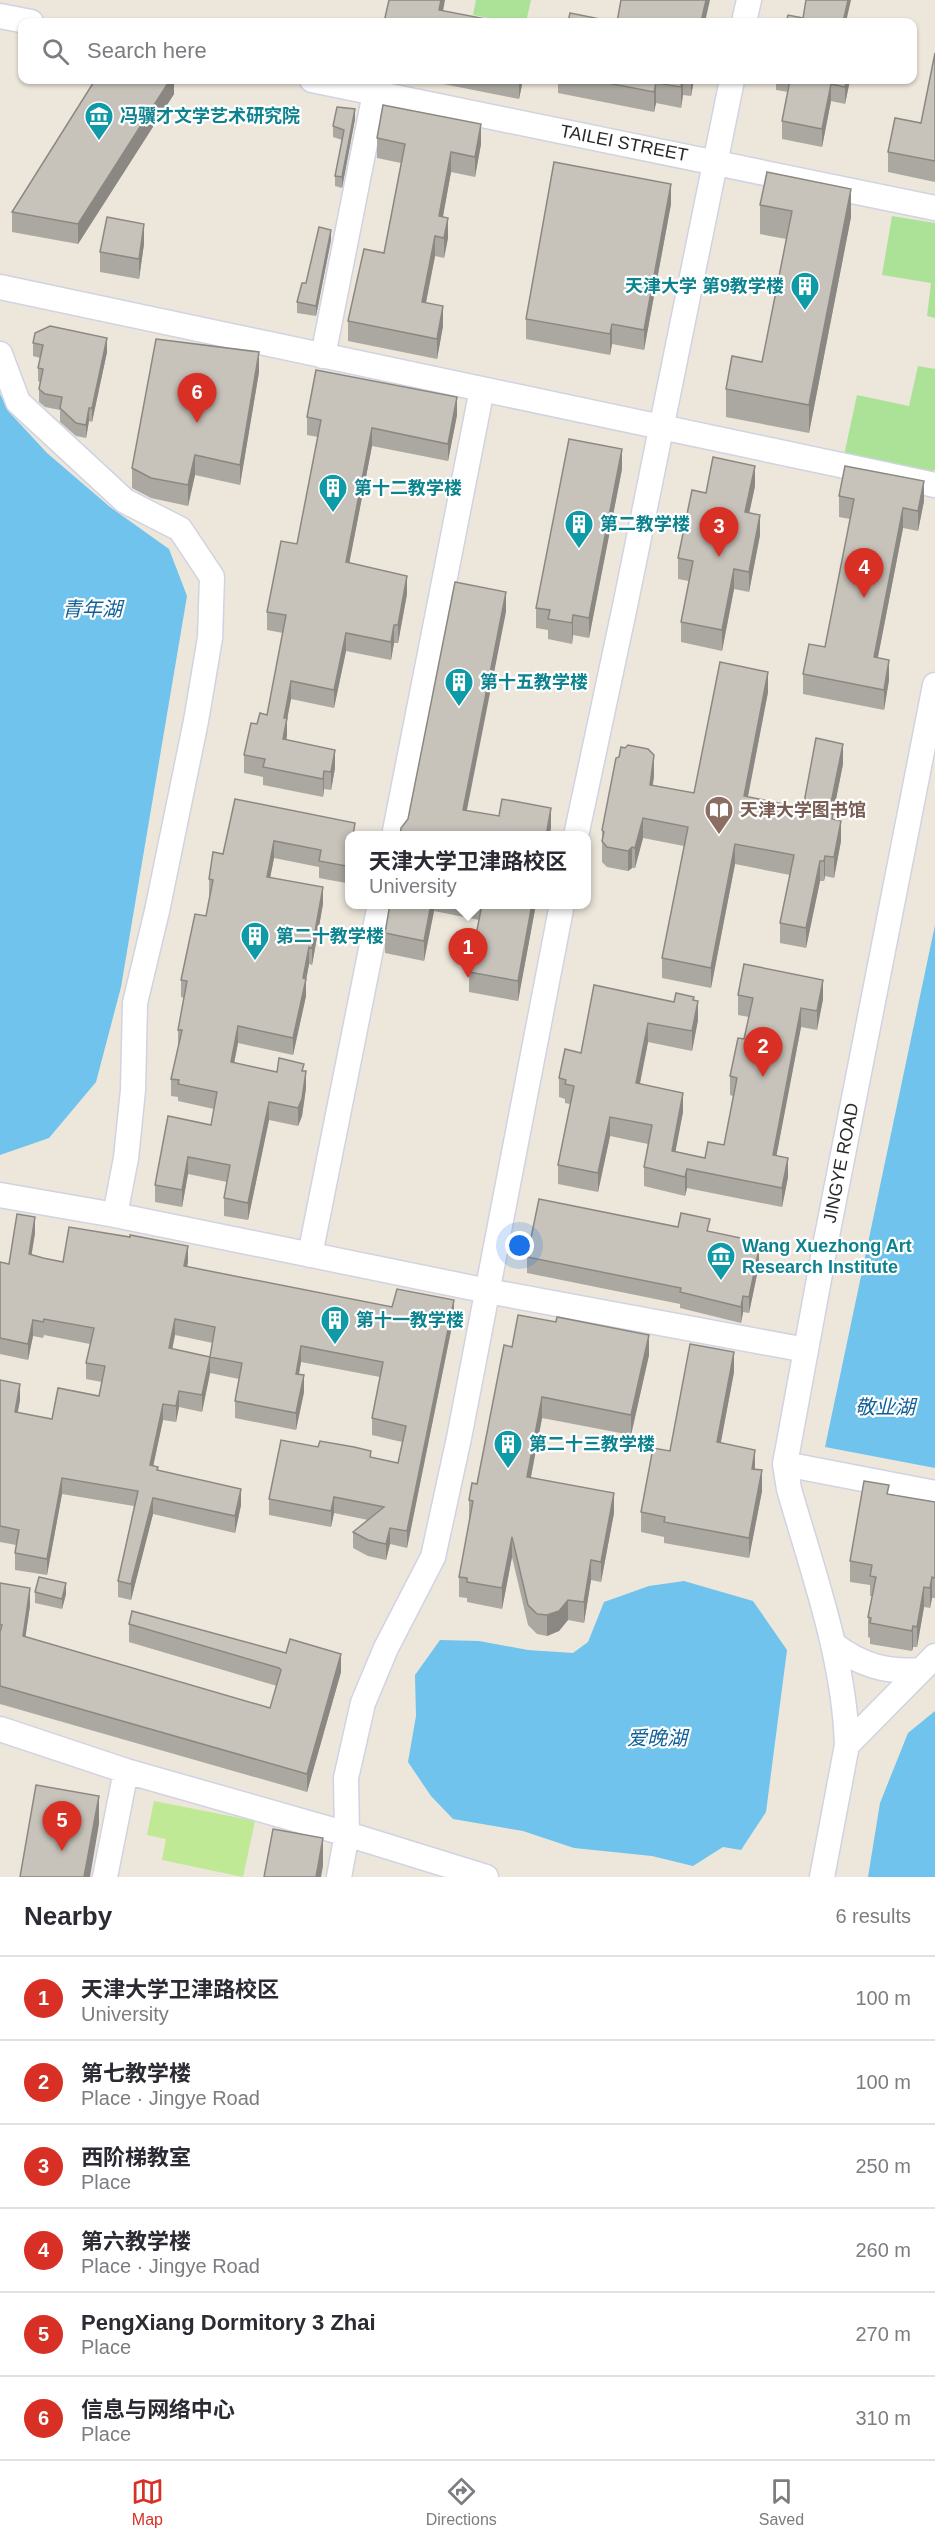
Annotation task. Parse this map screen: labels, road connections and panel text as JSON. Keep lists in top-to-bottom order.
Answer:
{
  "streets": {
    "street": ["TAILEI STREET", "JINGYE ROAD"]
  },
  "water": ["青年湖", "敬业湖", "爱晚湖"],
  "places": {
    "museum": ["冯骥才文学艺术研究院", "Wang Xuezhong Art Research Institute"],
    "building": [
      "天津大学 第9教学楼",
      "第十二教学楼",
      "第二教学楼",
      "第十五教学楼",
      "第二十教学楼",
      "第十一教学楼",
      "第二十三教学楼"
    ],
    "library": ["天津大学图书馆"]
  },
  "page": {
    "search": "Search here",
    "pins": [
      "6",
      "3",
      "4",
      "1",
      "2",
      "5"
    ],
    "popup": ["天津大学卫津路校区", "University"],
    "heading": ["Nearby", "6 results"],
    "list": [
      {
        "mark": "1",
        "name": "天津大学卫津路校区",
        "note": "University",
        "value": "100 m"
      },
      {
        "mark": "2",
        "name": "第七教学楼",
        "note": "Place · Jingye Road",
        "value": "100 m"
      },
      {
        "mark": "3",
        "name": "西阶梯教室",
        "note": "Place",
        "value": "250 m"
      },
      {
        "mark": "4",
        "name": "第六教学楼",
        "note": "Place · Jingye Road",
        "value": "260 m"
      },
      {
        "mark": "5",
        "name": "PengXiang Dormitory 3 Zhai",
        "note": "Place",
        "value": "270 m"
      },
      {
        "mark": "6",
        "name": "信息与网络中心",
        "note": "Place",
        "value": "310 m"
      }
    ],
    "nav": ["Map", "Directions", "Saved"]
  }
}
